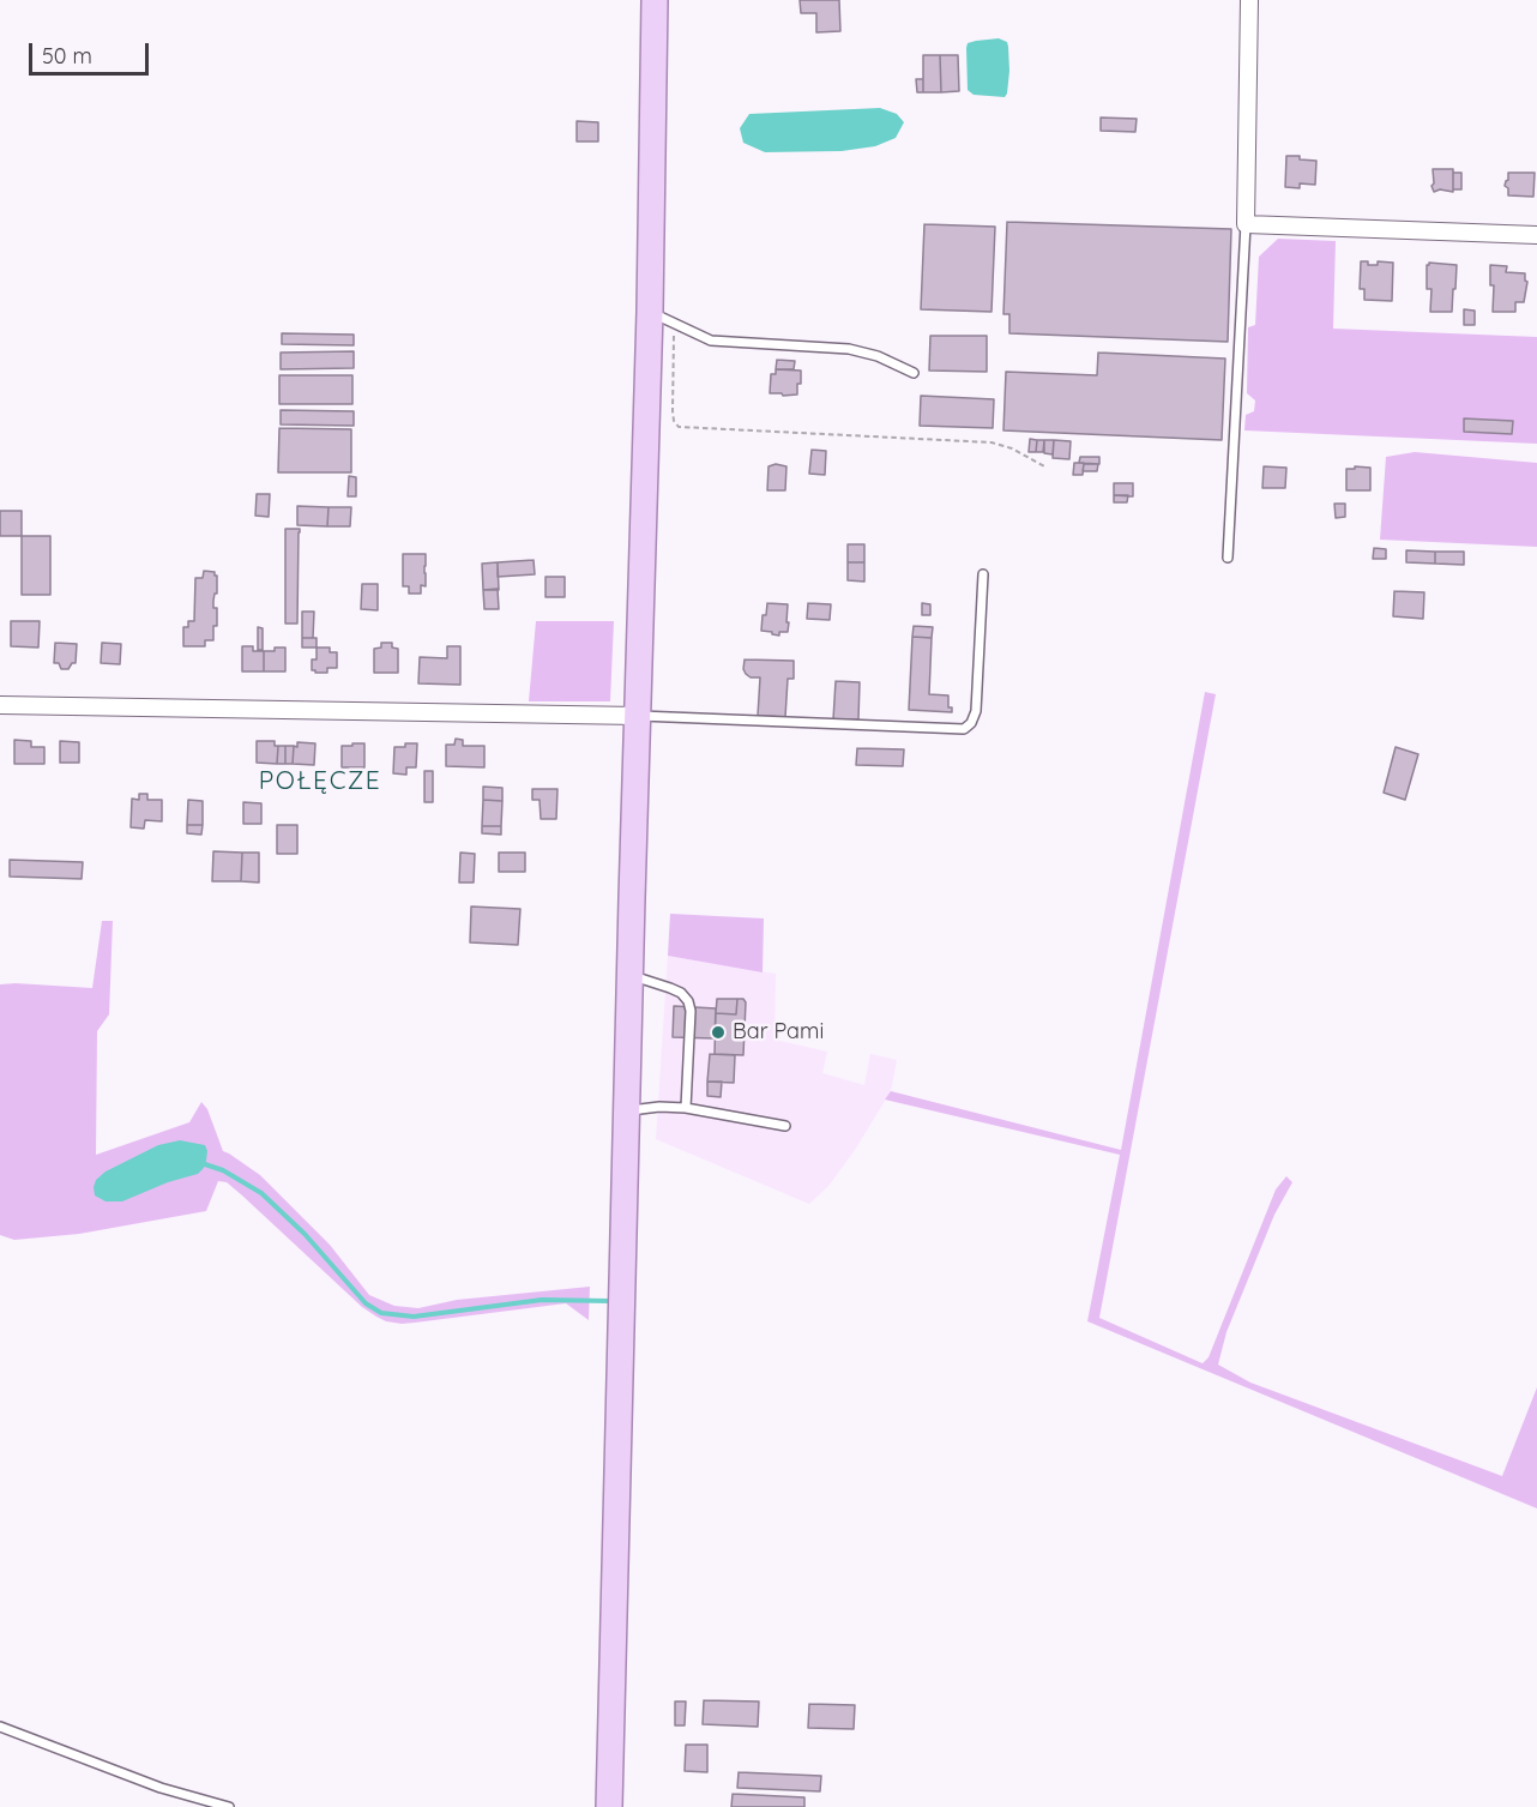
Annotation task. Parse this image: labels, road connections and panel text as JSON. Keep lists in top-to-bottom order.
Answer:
{
  "districts": ["POŁĘCZE"],
  "places": ["Bar Pami"],
  "scale_bar": "50 m"
}
